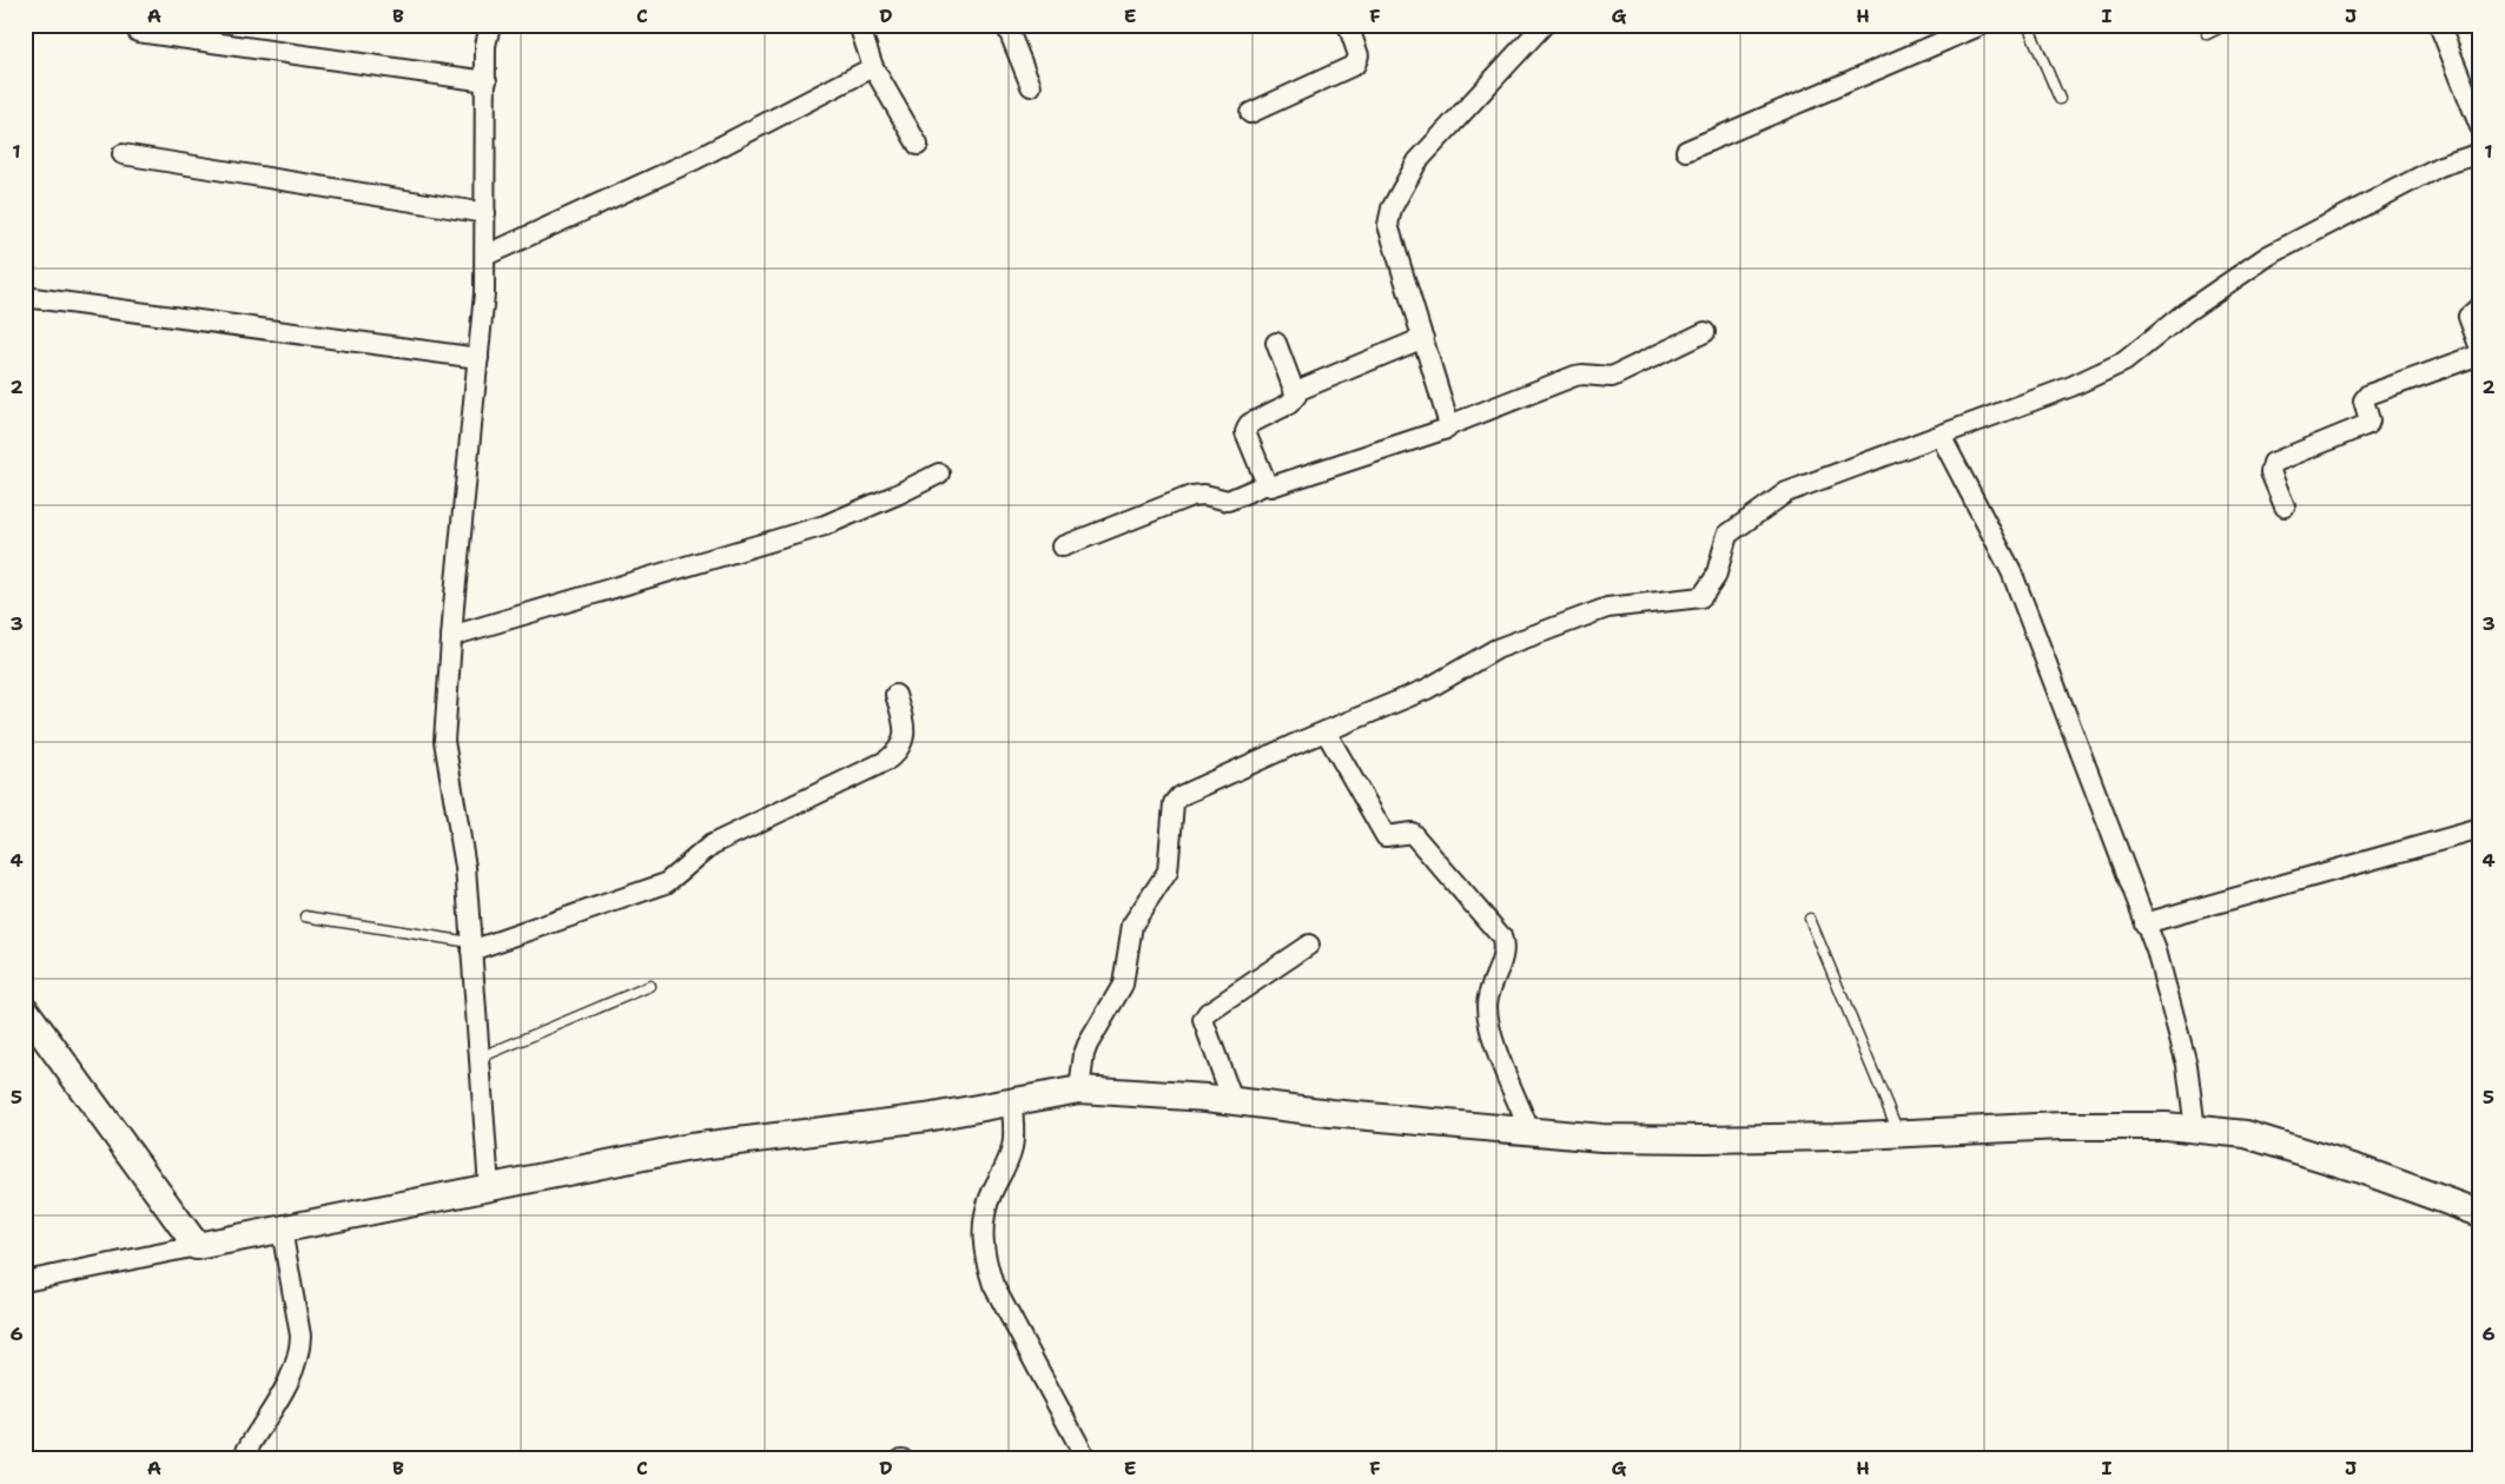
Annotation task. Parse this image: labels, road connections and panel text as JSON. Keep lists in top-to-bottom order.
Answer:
{
  "grid": {
    "columns": [
      "A",
      "B",
      "C",
      "D",
      "E",
      "F",
      "G",
      "H",
      "I",
      "J"
    ],
    "rows": [
      "1",
      "2",
      "3",
      "4",
      "5",
      "6"
    ]
  }
}
